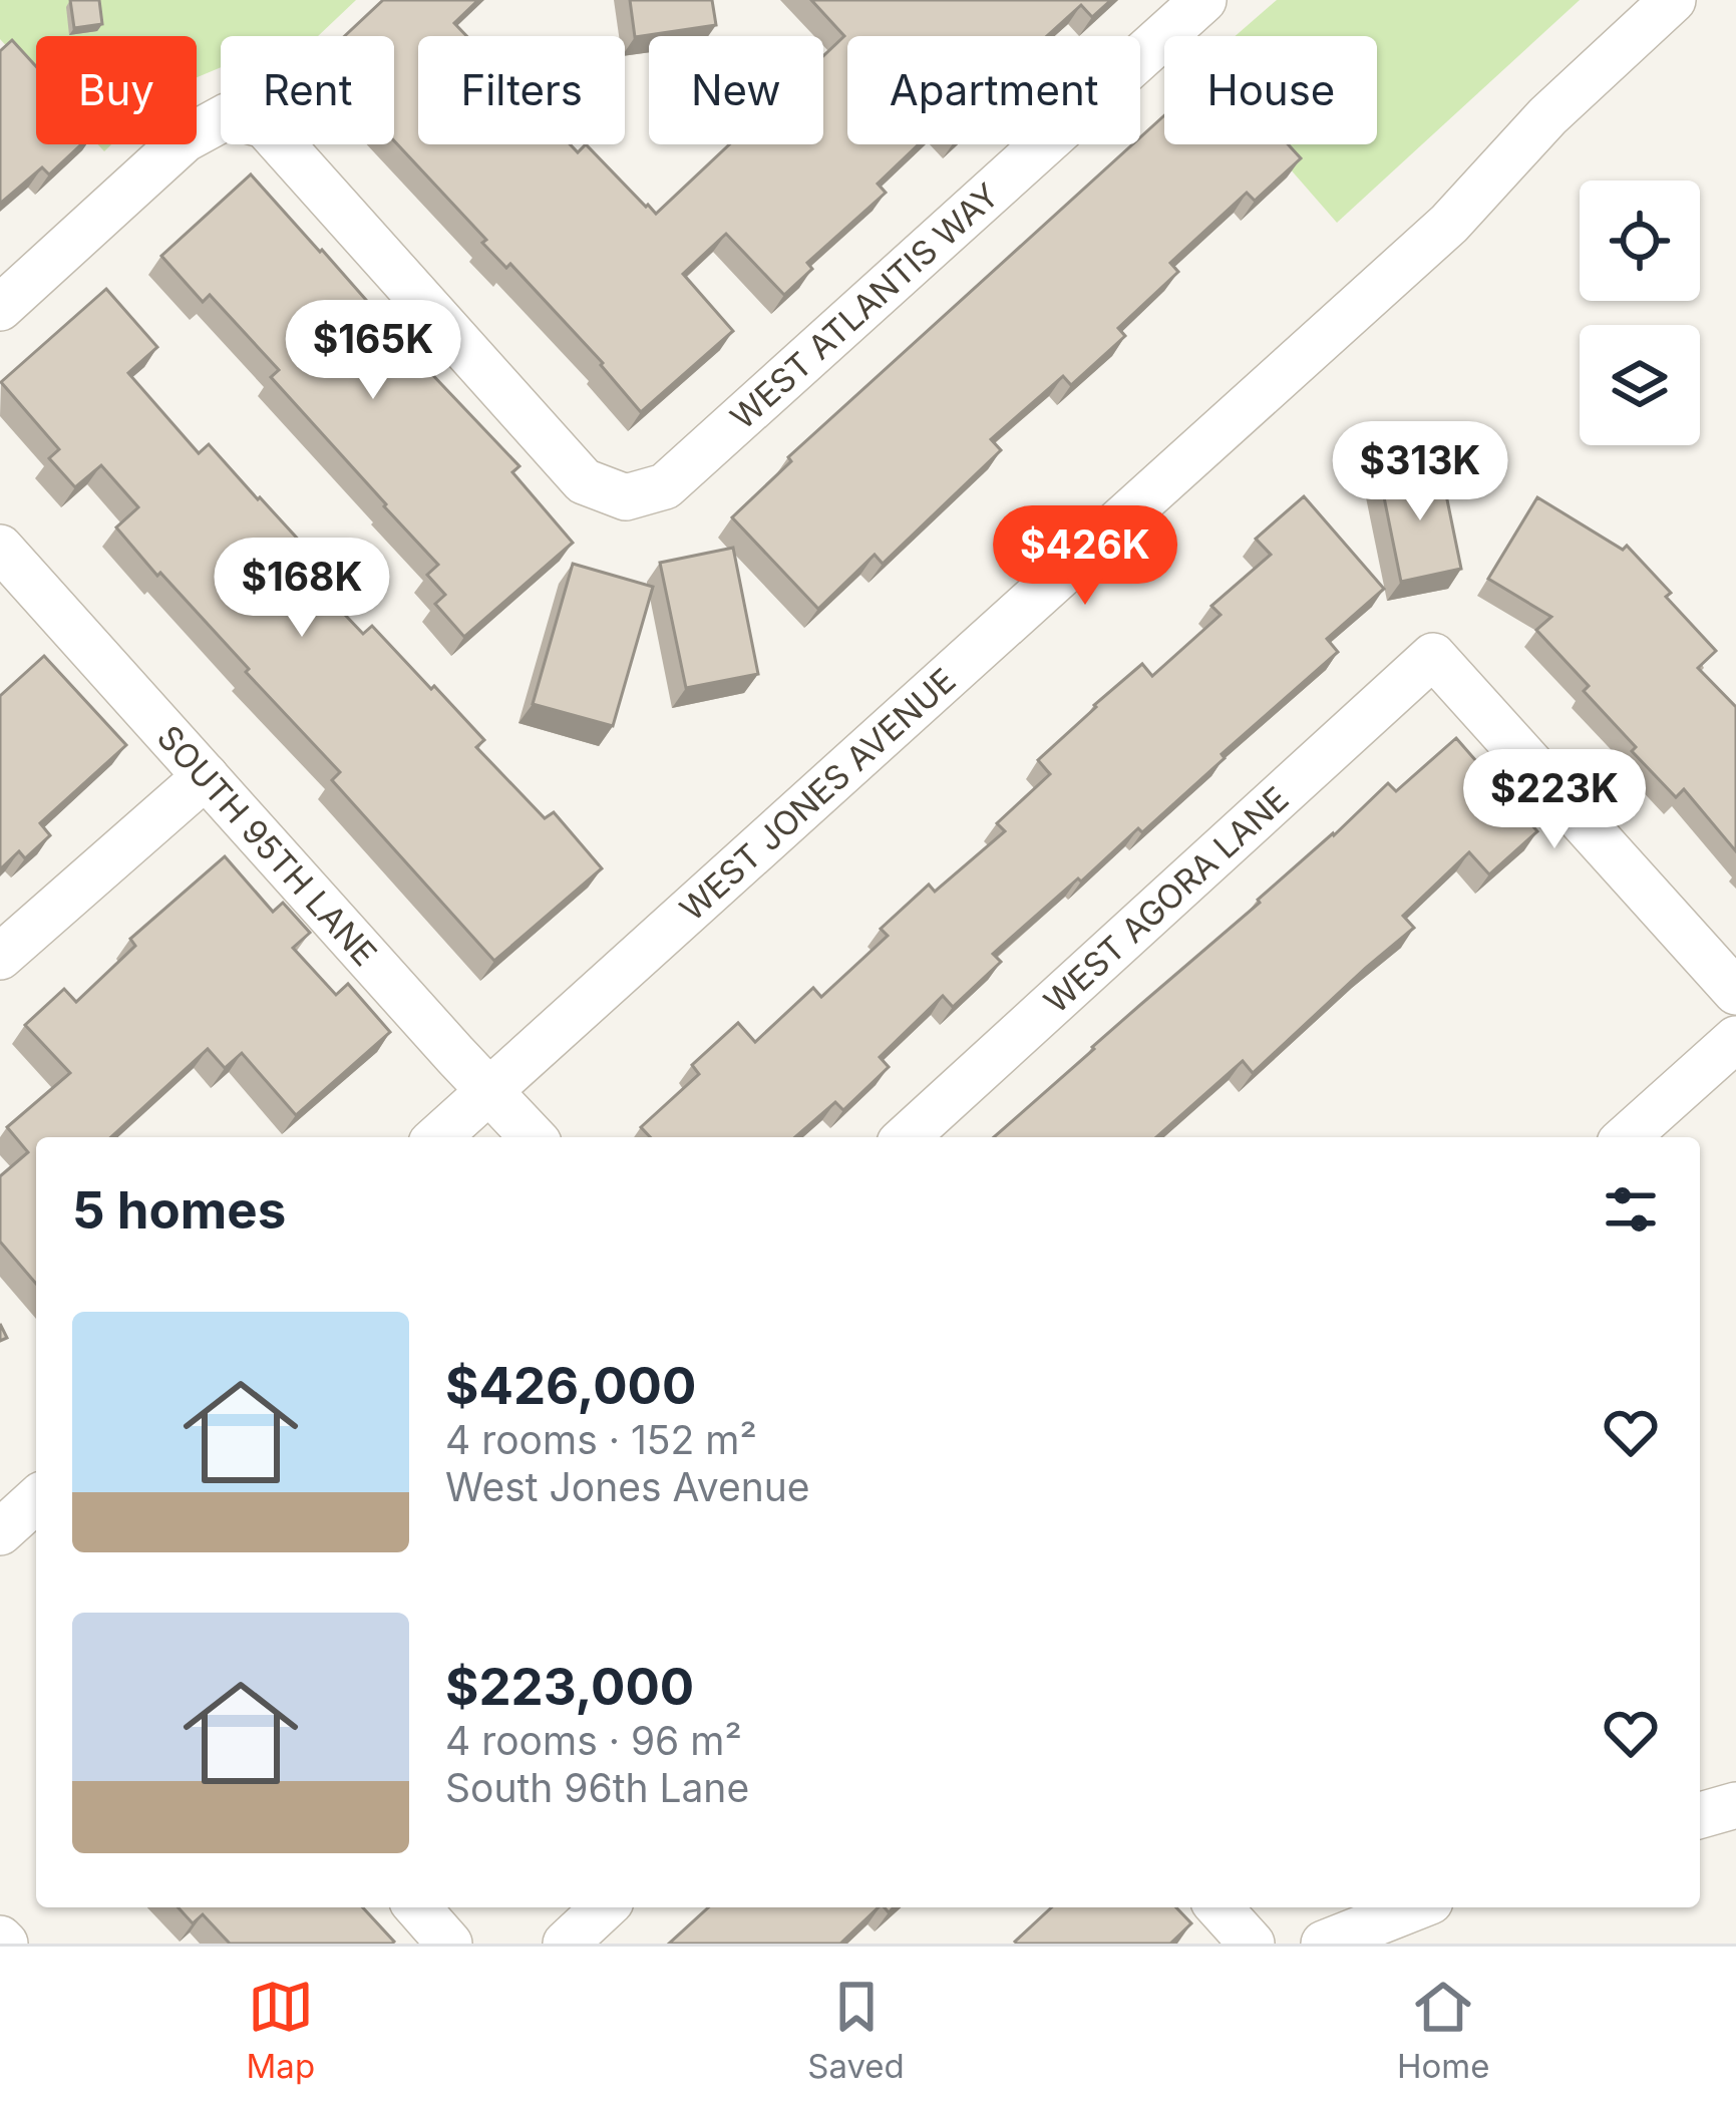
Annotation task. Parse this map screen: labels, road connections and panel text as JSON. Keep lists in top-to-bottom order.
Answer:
{
  "streets": {
    "street": [
      "WEST ATLANTIS WAY",
      "WEST JONES AVENUE",
      "SOUTH 95TH LANE",
      "WEST AGORA LANE"
    ]
  },
  "crossings": [
    ["WEST JONES AVENUE", "SOUTH 95TH LANE"]
  ],
  "page": {
    "chip": [
      "Buy",
      "Rent",
      "Filters",
      "New",
      "Apartment",
      "House"
    ],
    "price": [
      "$165K",
      "$313K",
      "$426K",
      "$168K",
      "$223K"
    ],
    "heading": "5 homes",
    "list": [
      {
        "name": "$426,000",
        "note": "4 rooms · 152 m² · West Jones Avenue"
      },
      {
        "name": "$223,000",
        "note": "4 rooms · 96 m² · South 96th Lane"
      }
    ],
    "tabs": ["Map", "Saved", "Home"]
  }
}
